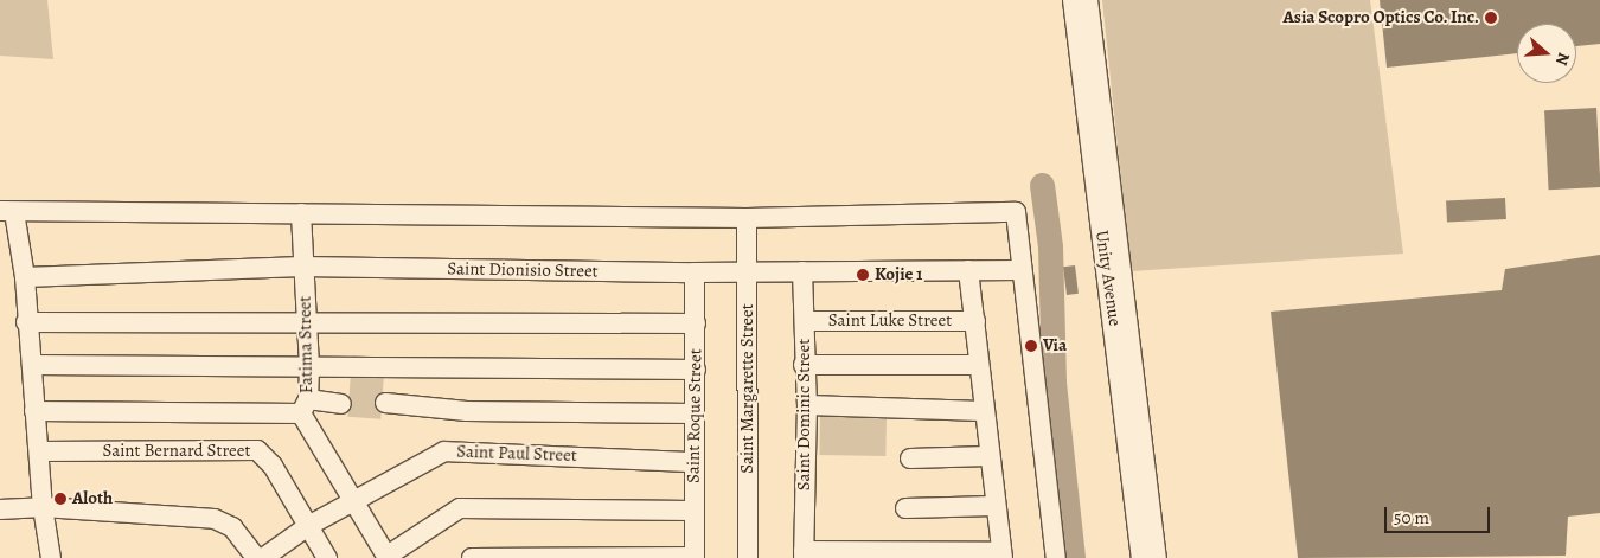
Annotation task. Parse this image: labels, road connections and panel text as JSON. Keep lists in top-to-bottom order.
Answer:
{
  "streets": {
    "street": [
      "Saint Dionisio Street",
      "Unity Avenue",
      "Saint Luke Street",
      "Fatima Street",
      "Saint Margarette Street",
      "Saint Dominic Street",
      "Saint Roque Street",
      "Saint Bernard Street",
      "Saint Paul Street"
    ]
  },
  "crossings": [
    ["Saint Dionisio Street", "Fatima Street"],
    ["Saint Dionisio Street", "Saint Margarette Street"],
    ["Saint Dionisio Street", "Saint Dominic Street"],
    ["Saint Dionisio Street", "Saint Roque Street"],
    ["Saint Luke Street", "Saint Dominic Street"],
    ["Fatima Street", "Saint Paul Street"],
    ["Saint Roque Street", "Saint Paul Street"],
    ["Saint Bernard Street", "Saint Paul Street"]
  ],
  "places": [
    "Asia Scopro Optics Co. Inc.",
    "Kojie 1",
    "Via",
    "Aloth"
  ],
  "scale_bar": "50 m",
  "north": "right"
}
